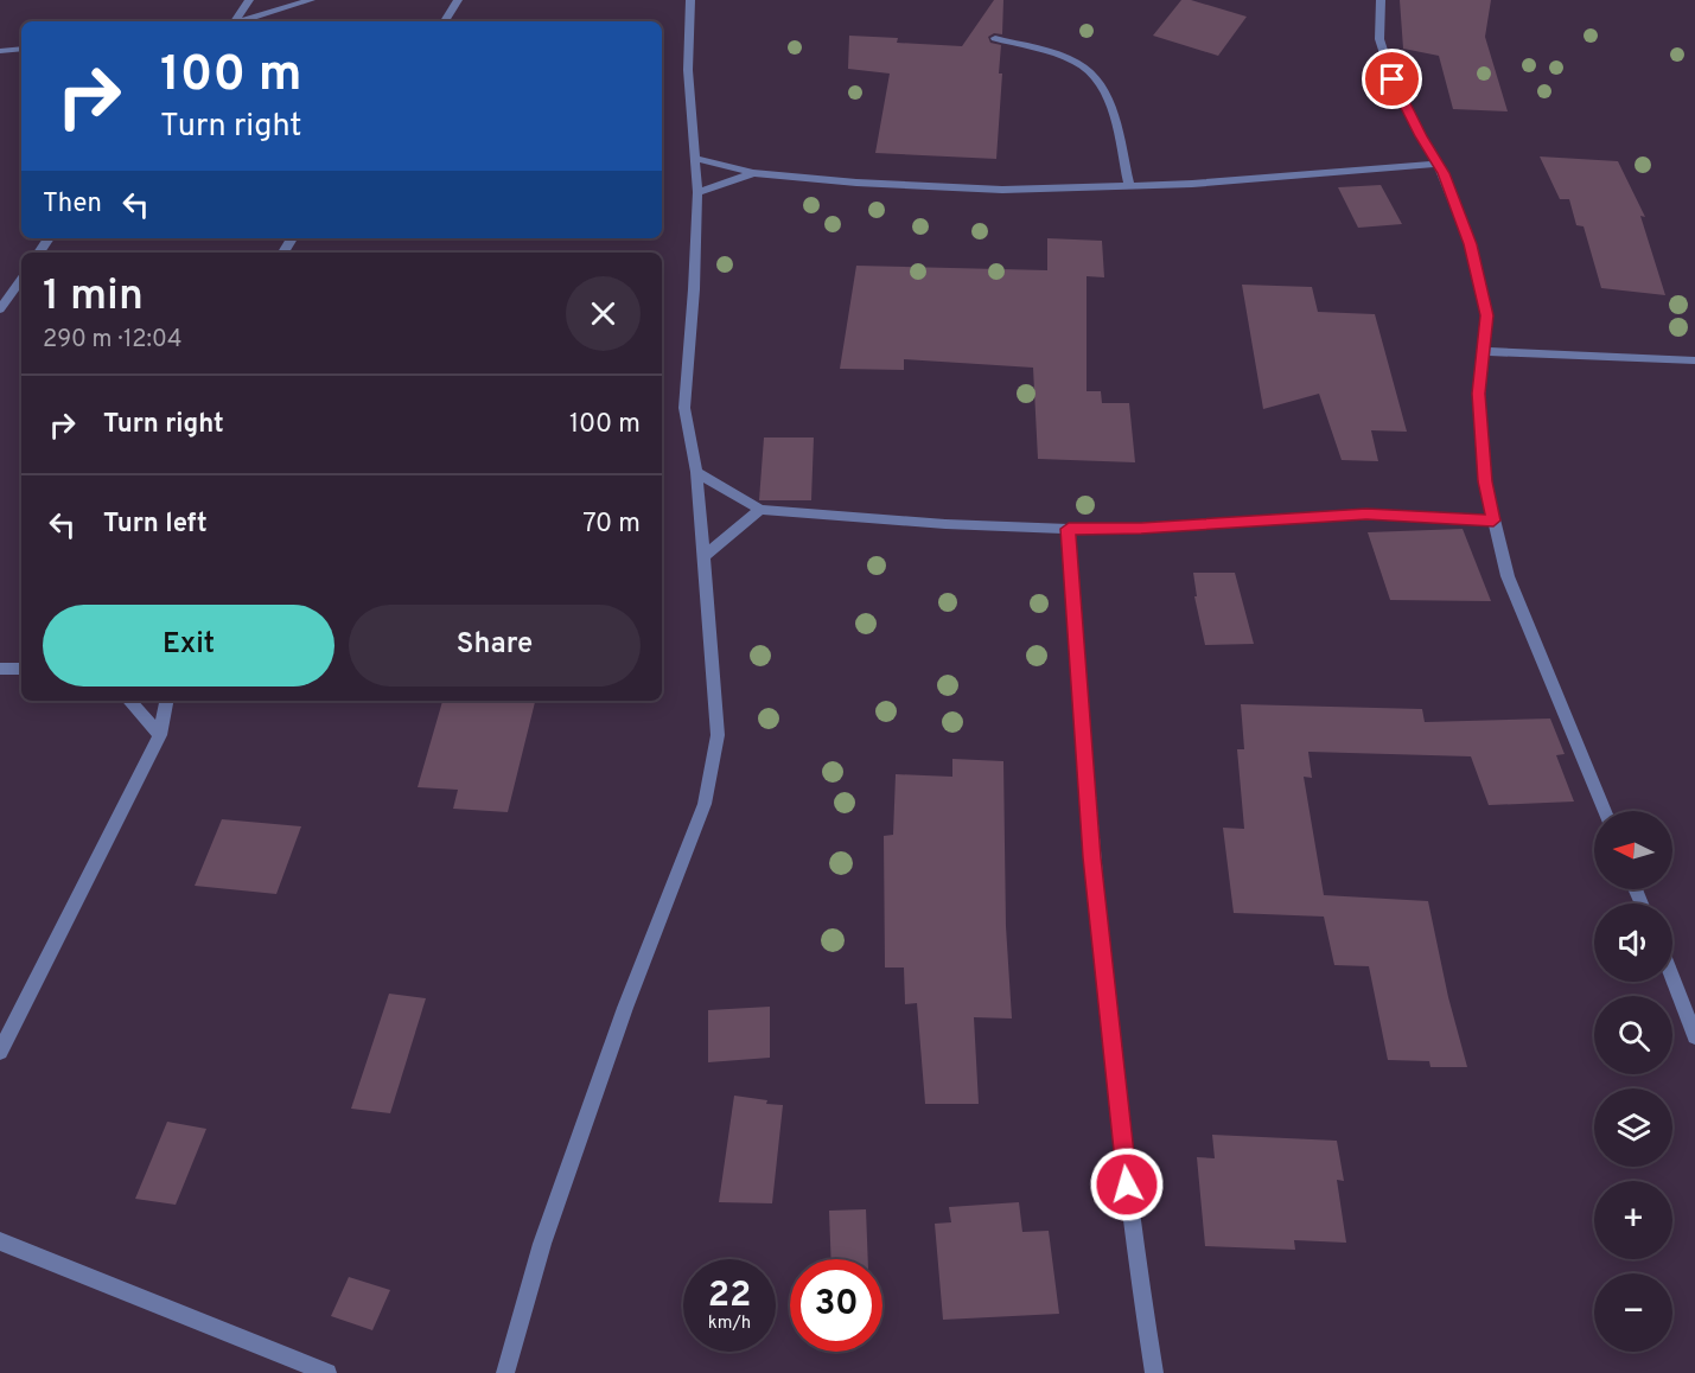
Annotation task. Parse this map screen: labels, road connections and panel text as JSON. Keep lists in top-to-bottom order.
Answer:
{
  "north": "left",
  "page": {
    "turn": ["100 m", "Turn right"],
    "then": "Then",
    "heading": ["1 min", "290 m · 12:04"],
    "list": [
      {
        "name": "Turn right",
        "value": "100 m"
      },
      {
        "name": "Turn left",
        "value": "70 m"
      }
    ],
    "buttons": ["Exit", "Share"],
    "map_buttons": ["+", "−"],
    "speed": "22 km/h",
    "limit": "30"
  }
}
